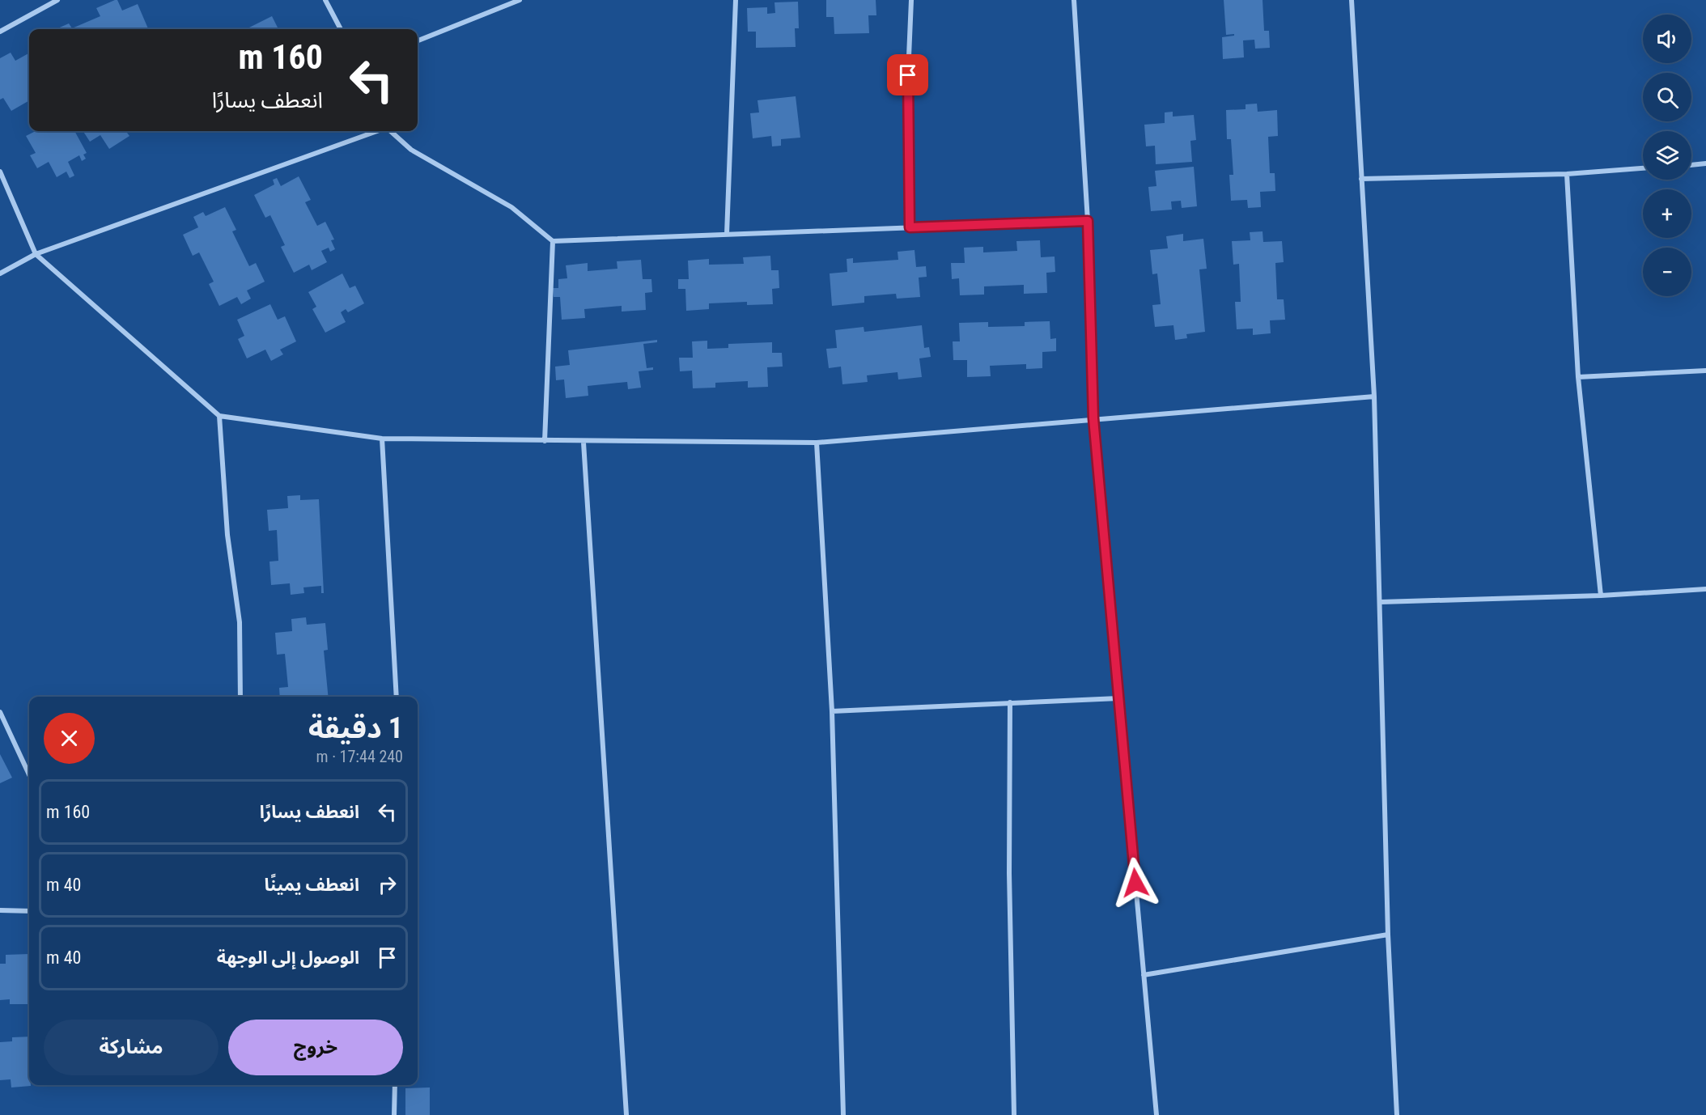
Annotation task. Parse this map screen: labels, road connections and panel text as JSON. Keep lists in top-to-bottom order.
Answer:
{
  "page": {
    "map_buttons": ["+", "−"],
    "turn": ["160 m", "انعطف يسارًا"],
    "heading": ["1 دقيقة", "240 m · 17:44"],
    "list": [
      {
        "name": "انعطف يسارًا",
        "value": "160 m"
      },
      {
        "name": "انعطف يمينًا",
        "value": "40 m"
      },
      {
        "name": "الوصول إلى الوجهة",
        "value": "40 m"
      }
    ],
    "buttons": ["خروج", "مشاركة"]
  }
}
